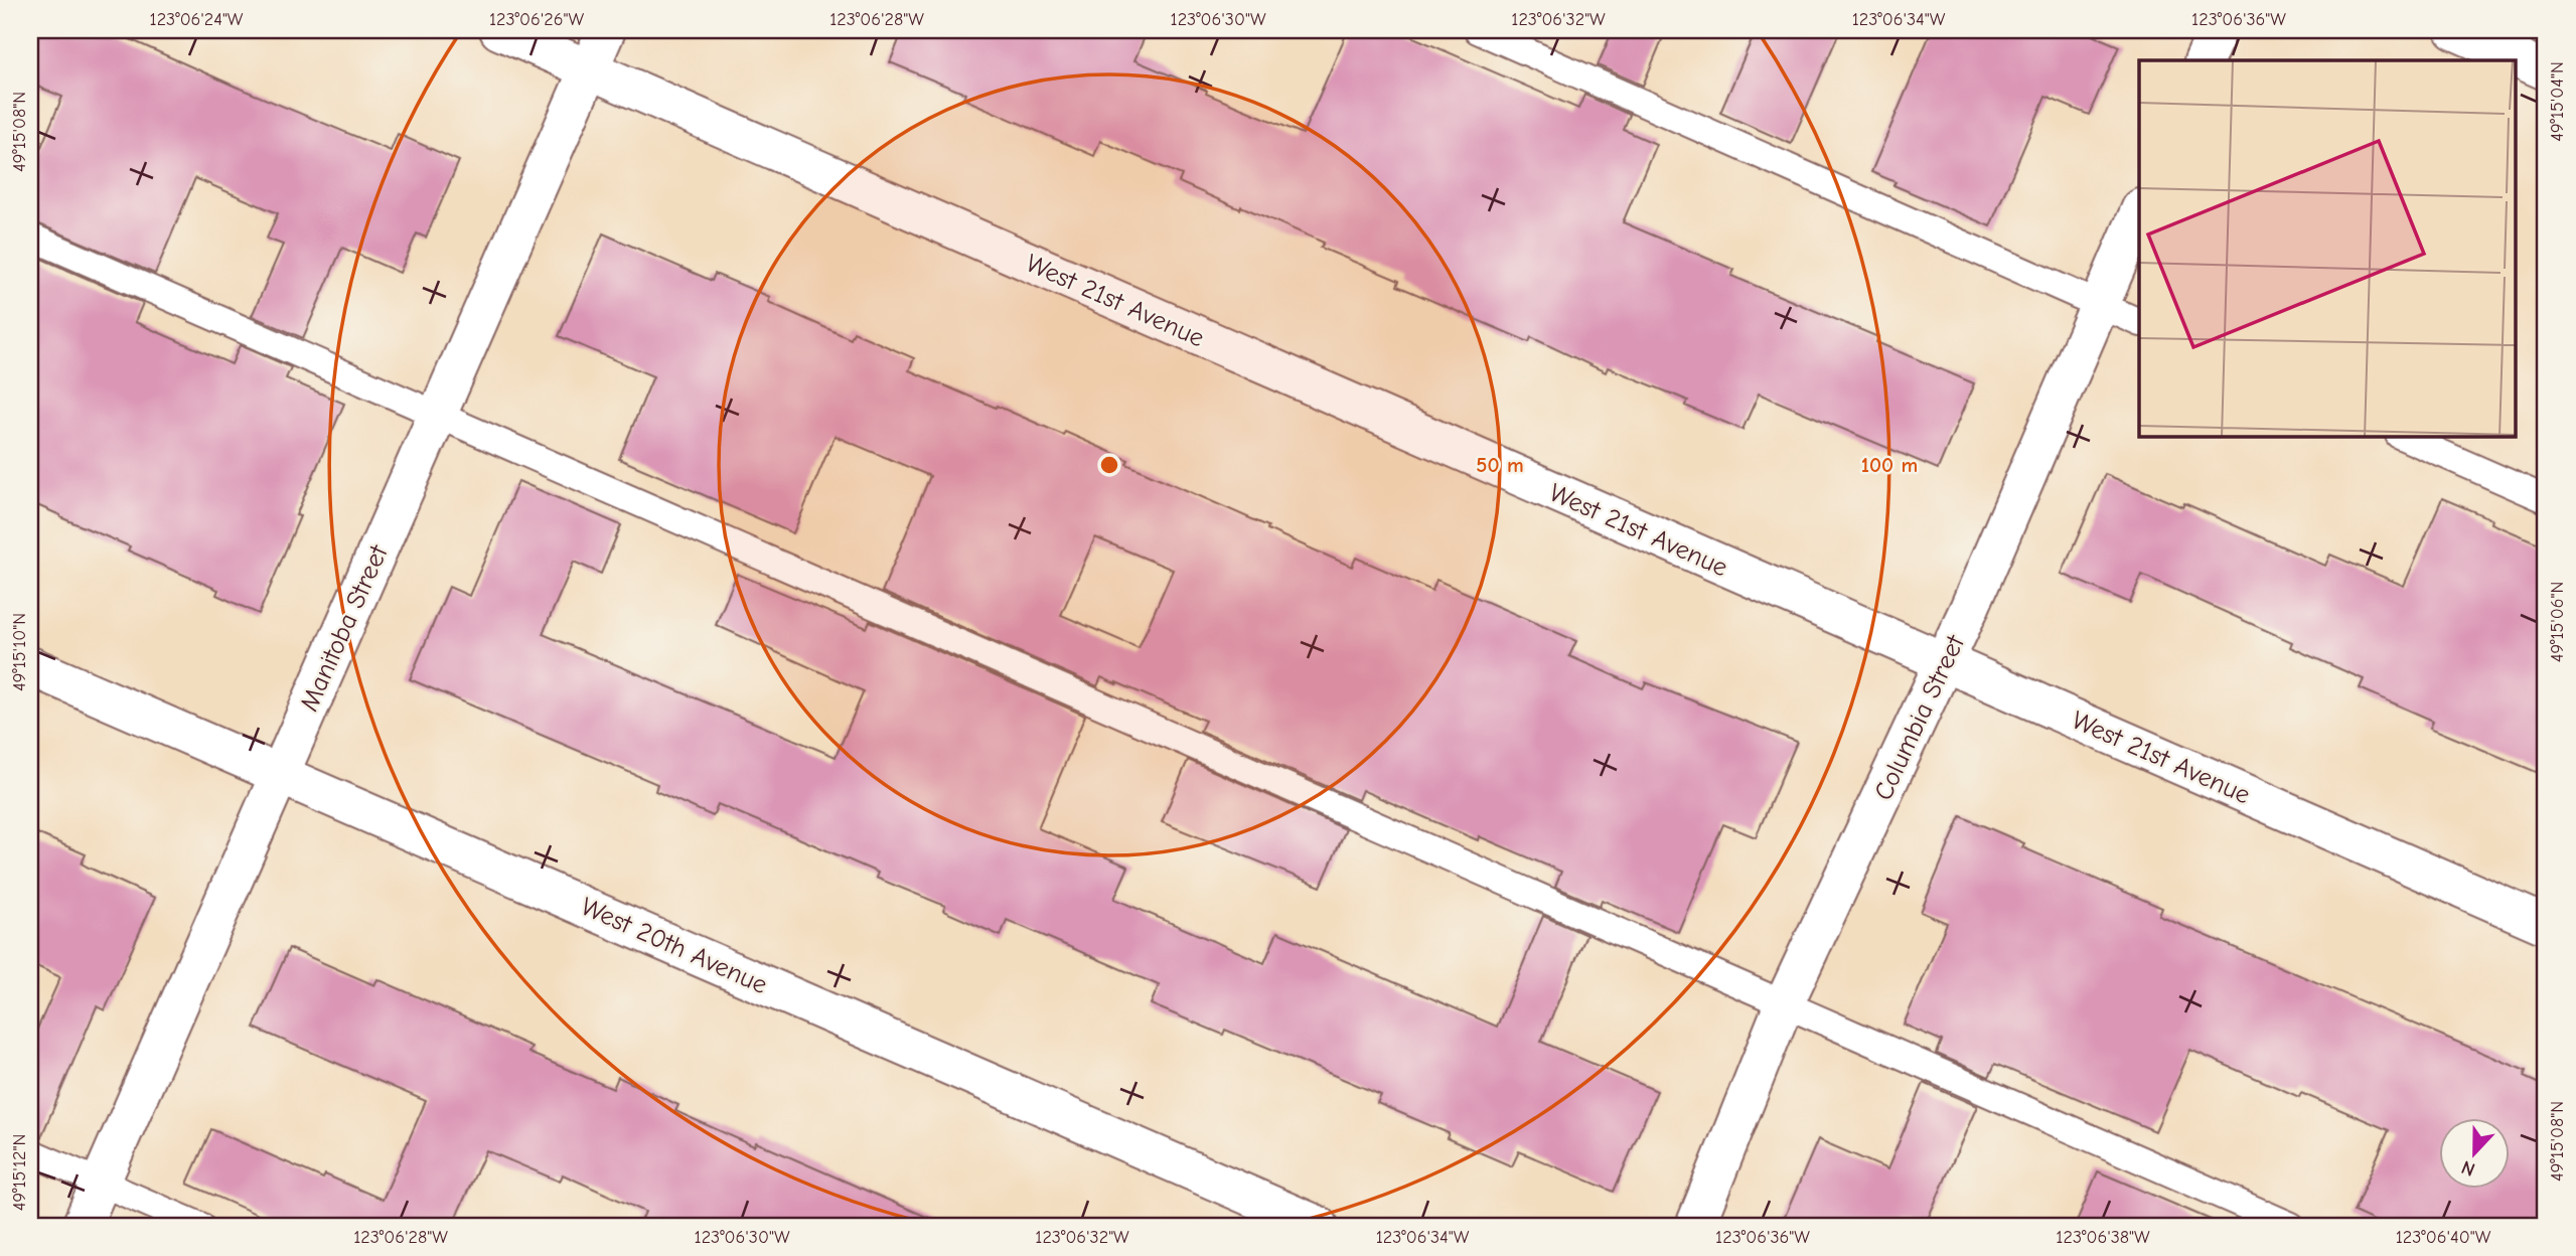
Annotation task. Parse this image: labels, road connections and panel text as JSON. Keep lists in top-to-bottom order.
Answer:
{
  "streets": {
    "street": [
      "West 21st Avenue",
      "Manitoba Street",
      "Columbia Street",
      "West 20th Avenue"
    ]
  },
  "crossings": [
    ["West 21st Avenue", "Manitoba Street"],
    ["West 21st Avenue", "Columbia Street"],
    ["Manitoba Street", "West 20th Avenue"]
  ],
  "north": "bottom",
  "coordinates": [
    "123°06'24\"W",
    "123°06'26\"W",
    "123°06'28\"W",
    "123°06'30\"W",
    "123°06'32\"W",
    "123°06'34\"W",
    "123°06'36\"W",
    "49°15'04\"N",
    "49°15'08\"N",
    "49°15'06\"N",
    "49°15'10\"N",
    "49°15'12\"N",
    "123°06'38\"W",
    "123°06'40\"W"
  ],
  "rings": ["50 m", "100 m"]
}
